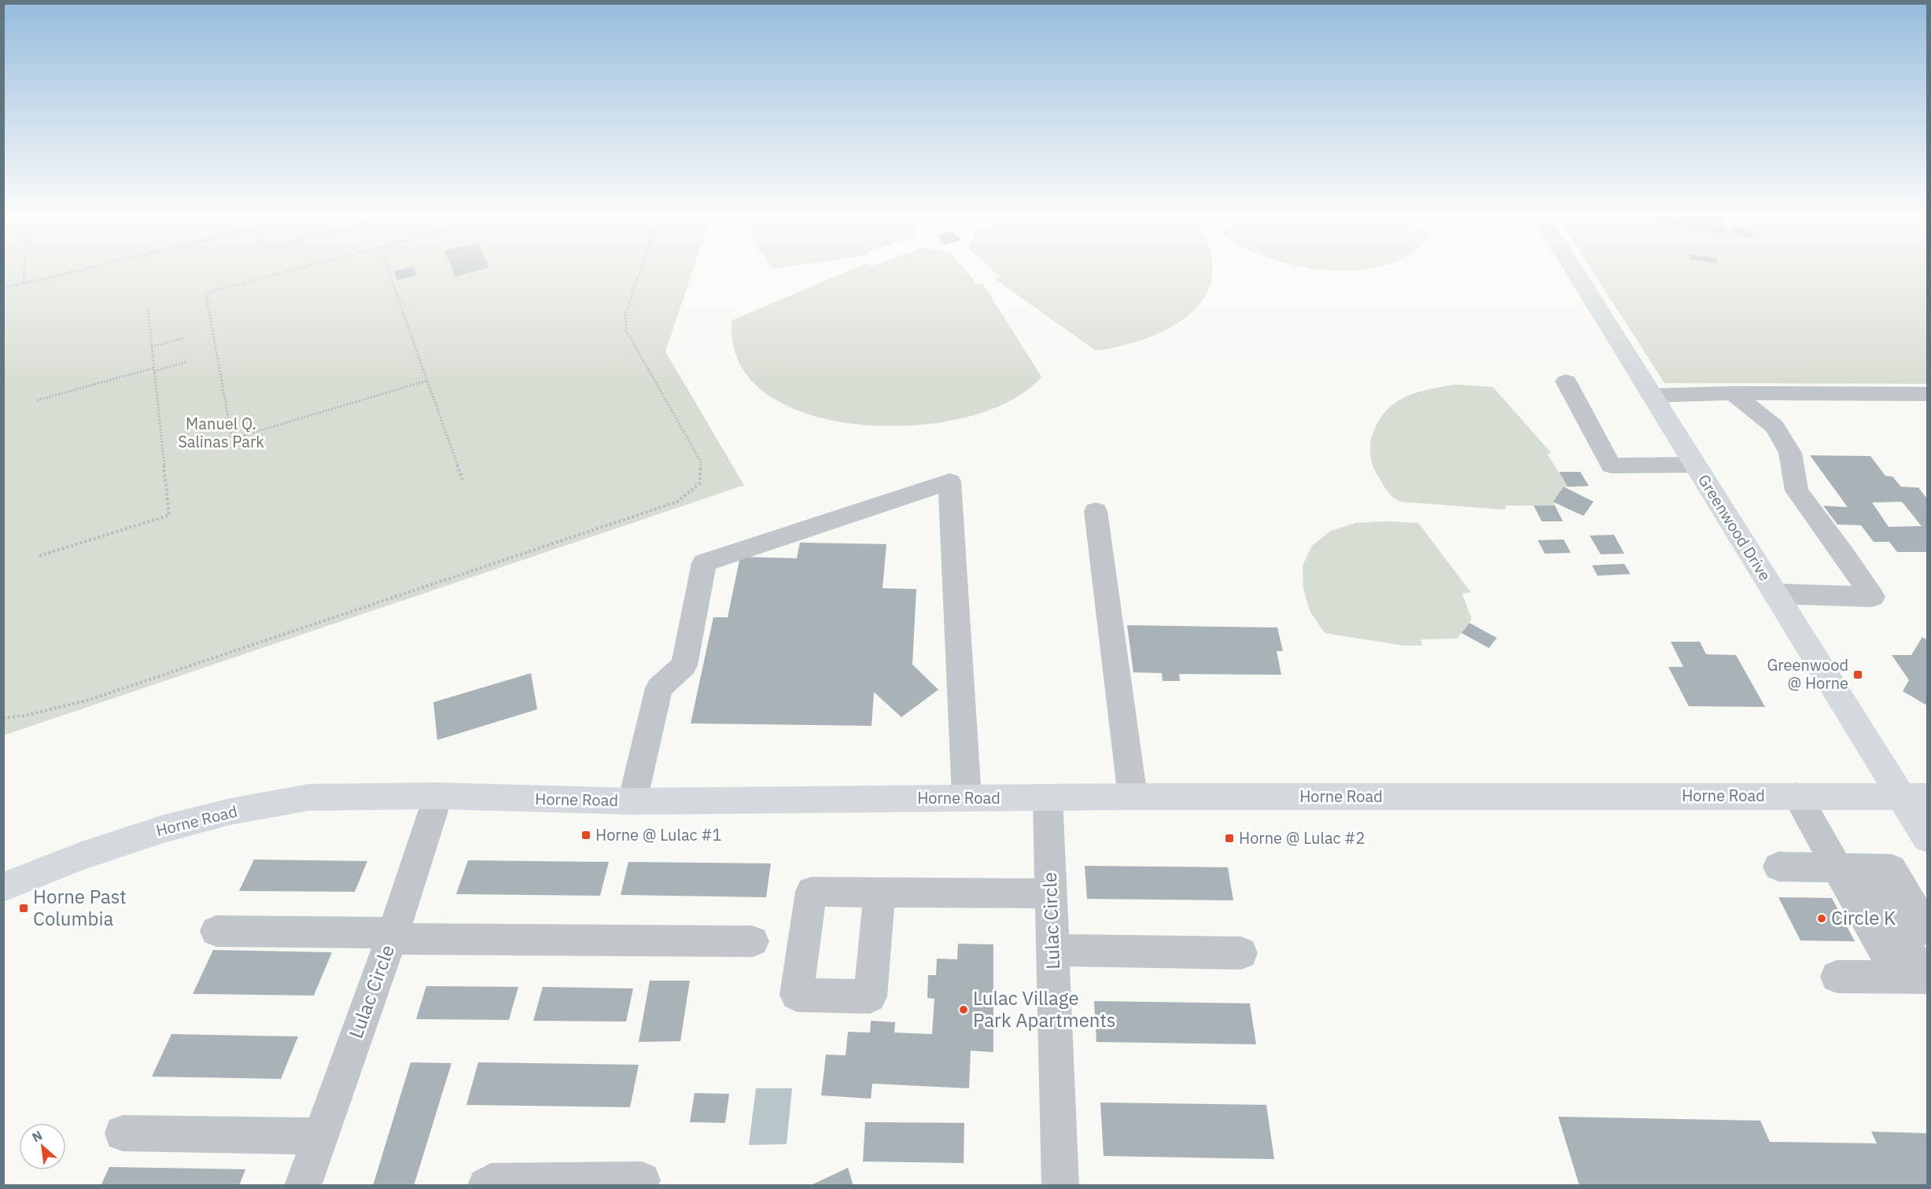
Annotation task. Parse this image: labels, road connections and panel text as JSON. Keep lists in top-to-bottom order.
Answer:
{
  "streets": {
    "main road": ["Greenwood Drive", "Horne Road"],
    "street": ["Lulac Circle"]
  },
  "crossings": [
    ["Greenwood Drive", "Horne Road"],
    ["Horne Road", "Lulac Circle"]
  ],
  "parks": ["Manuel Q. Salinas Park"],
  "places": {
    "transit": [
      "Greenwood @ Horne",
      "Horne @ Lulac #1",
      "Horne @ Lulac #2",
      "Horne Past Columbia"
    ],
    "other": ["Circle K", "Lulac Village Park Apartments"]
  },
  "north": "top left"
}
